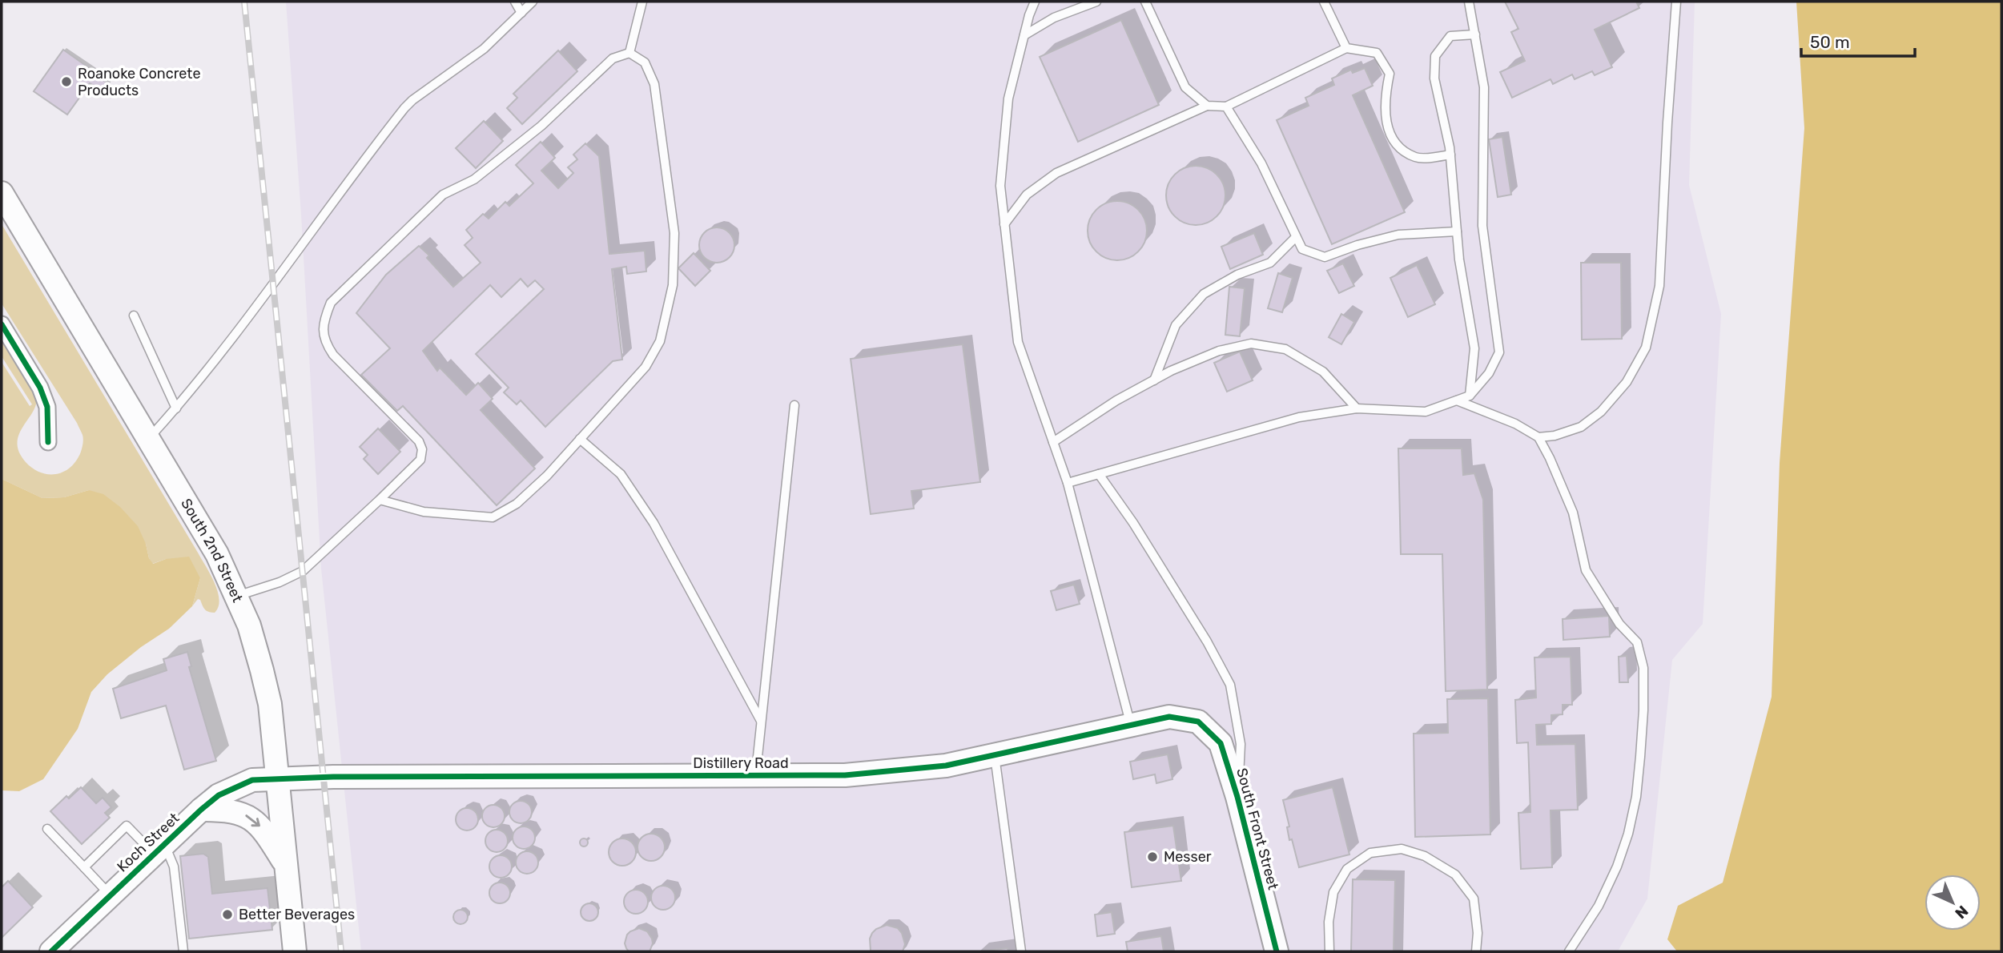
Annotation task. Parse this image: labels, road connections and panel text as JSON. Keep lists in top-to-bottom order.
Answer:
{
  "streets": {
    "street": [
      "South 2nd Street",
      "Distillery Road",
      "South Front Street",
      "Koch Street"
    ]
  },
  "crossings": [
    ["South 2nd Street", "Distillery Road"],
    ["South 2nd Street", "Koch Street"],
    ["Distillery Road", "South Front Street"],
    ["Distillery Road", "Koch Street"]
  ],
  "places": ["Roanoke Concrete Products", "Messer", "Better Beverages"],
  "scale_bar": "50 m",
  "north": "bottom right"
}
